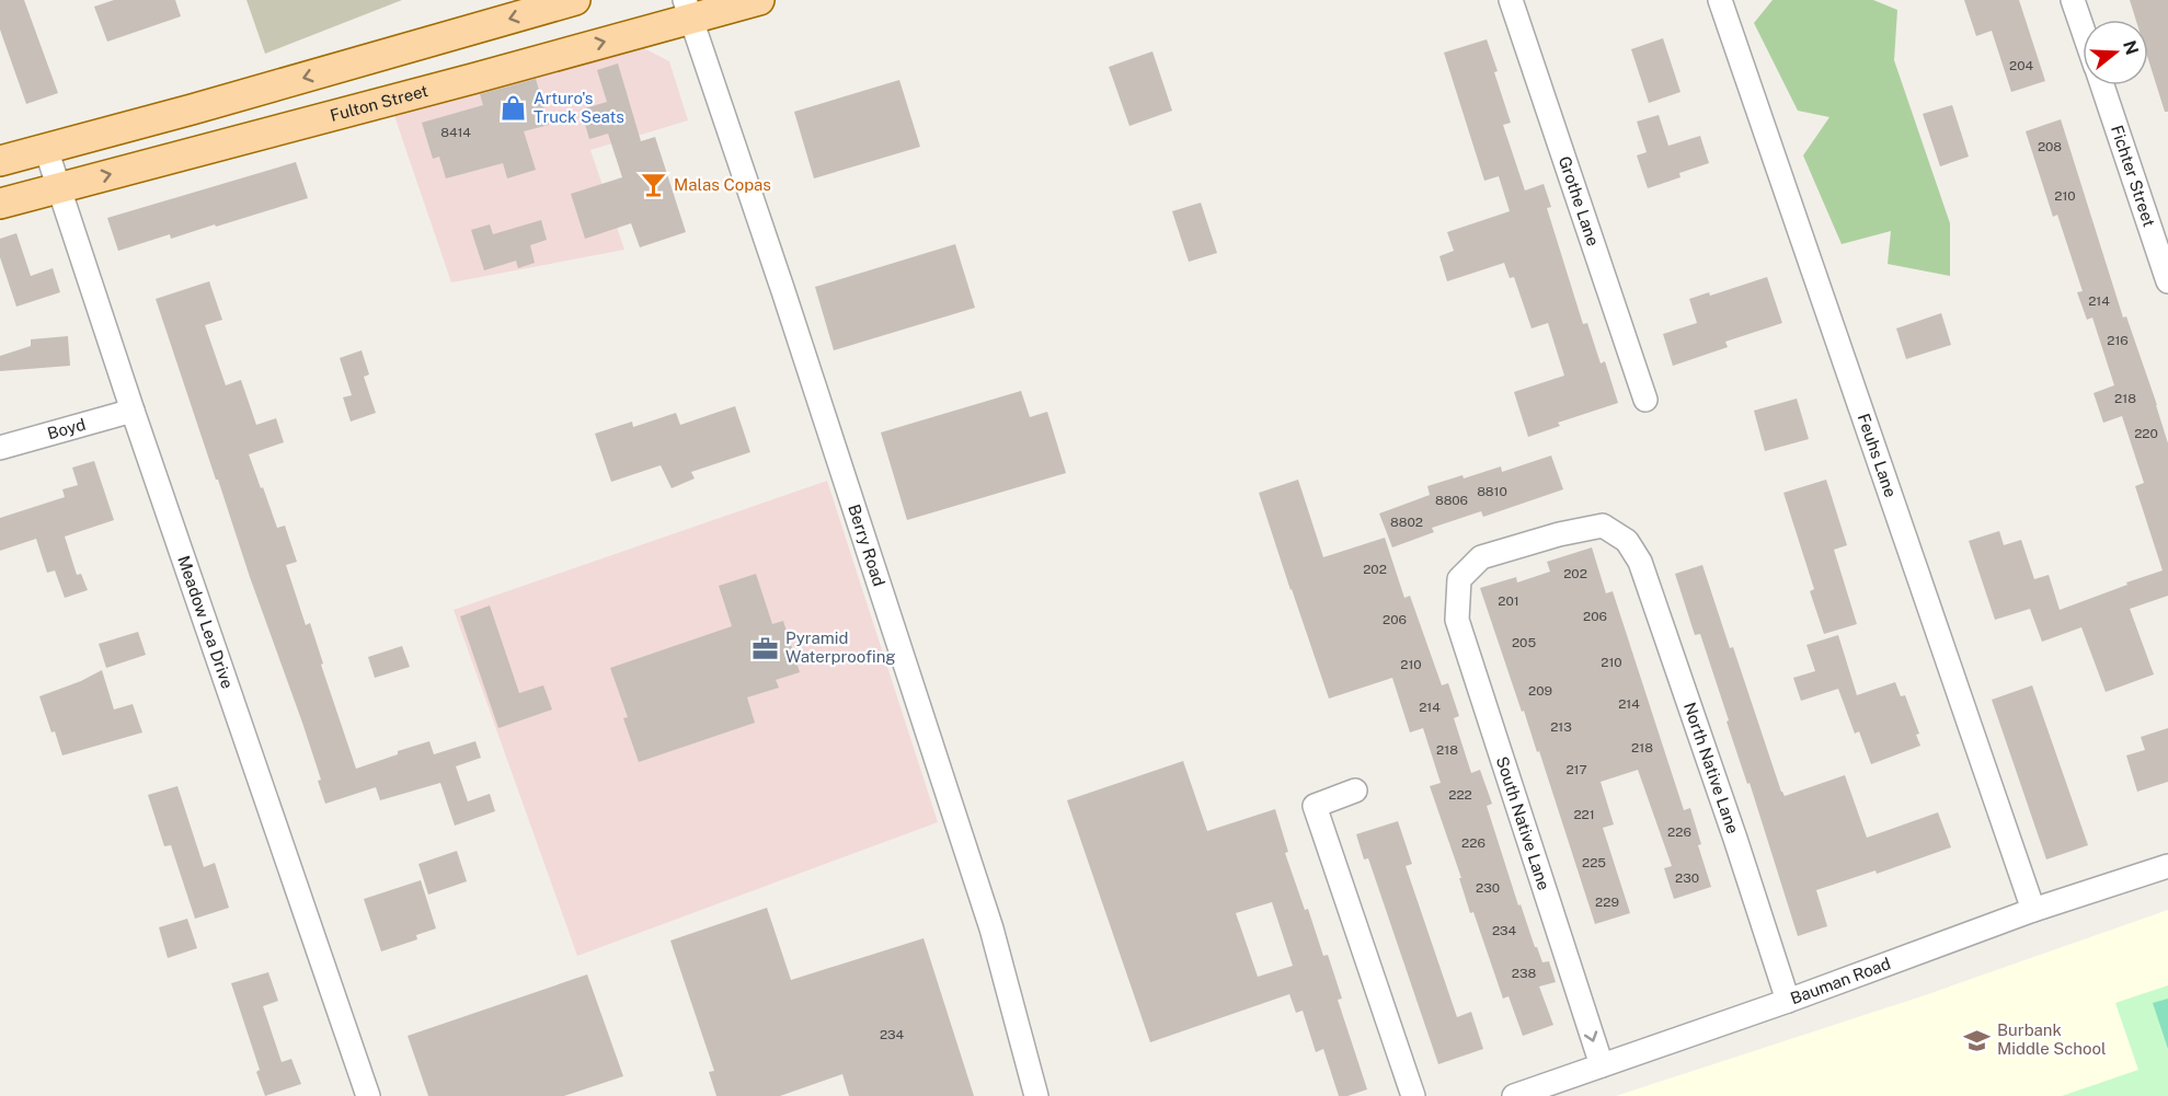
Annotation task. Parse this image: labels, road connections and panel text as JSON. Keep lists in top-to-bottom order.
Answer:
{
  "streets": {
    "main road": ["Fulton Street"],
    "street": [
      "Fichter Street",
      "Grothe Lane",
      "Boyd",
      "Feuhs Lane",
      "Berry Road",
      "Meadow Lea Drive",
      "North Native Lane",
      "South Native Lane",
      "Bauman Road"
    ]
  },
  "crossings": [
    ["Fulton Street", "Berry Road"],
    ["Fulton Street", "Meadow Lea Drive"],
    ["Boyd", "Meadow Lea Drive"],
    ["Feuhs Lane", "Bauman Road"],
    ["North Native Lane", "South Native Lane"],
    ["North Native Lane", "Bauman Road"],
    ["South Native Lane", "Bauman Road"]
  ],
  "one_way": ["South Native Lane"],
  "places": {
    "shop": ["Arturo's Truck Seats"],
    "bar": ["Malas Copas"],
    "office": ["Pyramid Waterproofing"],
    "school or university": ["Burbank Middle School"]
  },
  "house_numbers": [
    "204",
    "8414",
    "208",
    "210",
    "214",
    "216",
    "218",
    "220",
    "8810",
    "8806",
    "8802",
    "202",
    "202",
    "201",
    "206",
    "206",
    "205",
    "210",
    "210",
    "209",
    "214",
    "214",
    "213",
    "218",
    "218",
    "217",
    "222",
    "221",
    "226",
    "226",
    "225",
    "230",
    "230",
    "229",
    "234",
    "238",
    "234"
  ],
  "north": "right"
}
